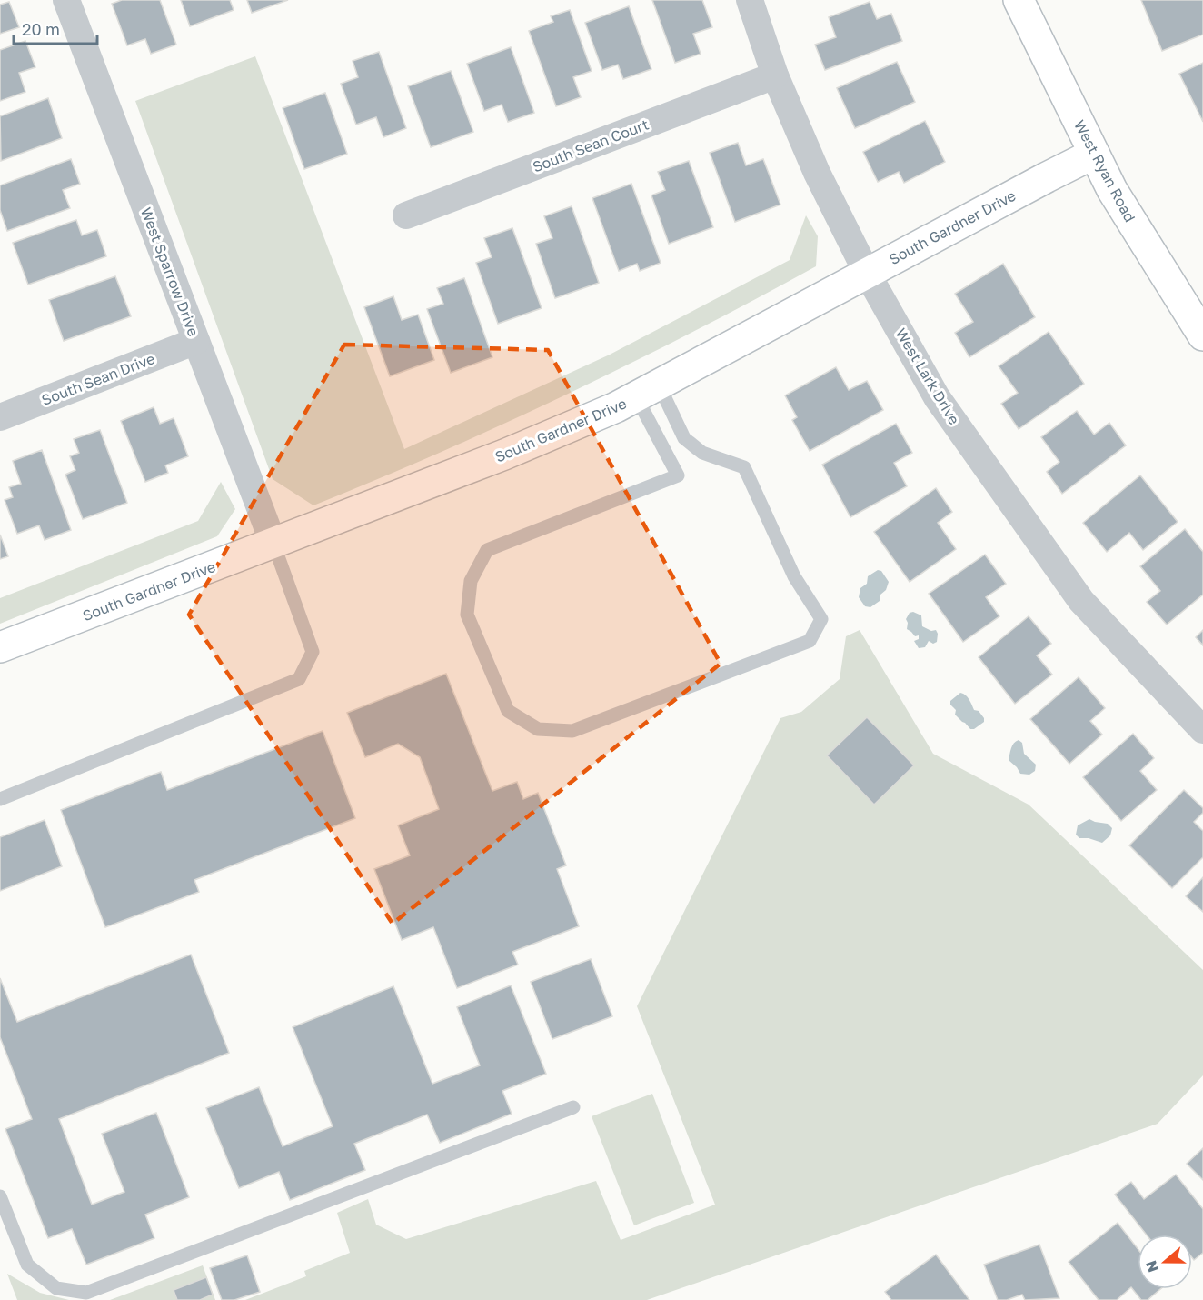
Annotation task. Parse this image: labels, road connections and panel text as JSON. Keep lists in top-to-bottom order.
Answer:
{
  "streets": {
    "street": [
      "South Sean Court",
      "West Ryan Road",
      "South Gardner Drive",
      "West Sparrow Drive",
      "West Lark Drive",
      "South Sean Drive"
    ]
  },
  "crossings": [
    ["South Sean Court", "West Lark Drive"],
    ["West Ryan Road", "South Gardner Drive"],
    ["South Gardner Drive", "West Sparrow Drive"],
    ["South Gardner Drive", "West Lark Drive"],
    ["West Sparrow Drive", "South Sean Drive"]
  ],
  "scale_bar": "20 m",
  "north": "left"
}
